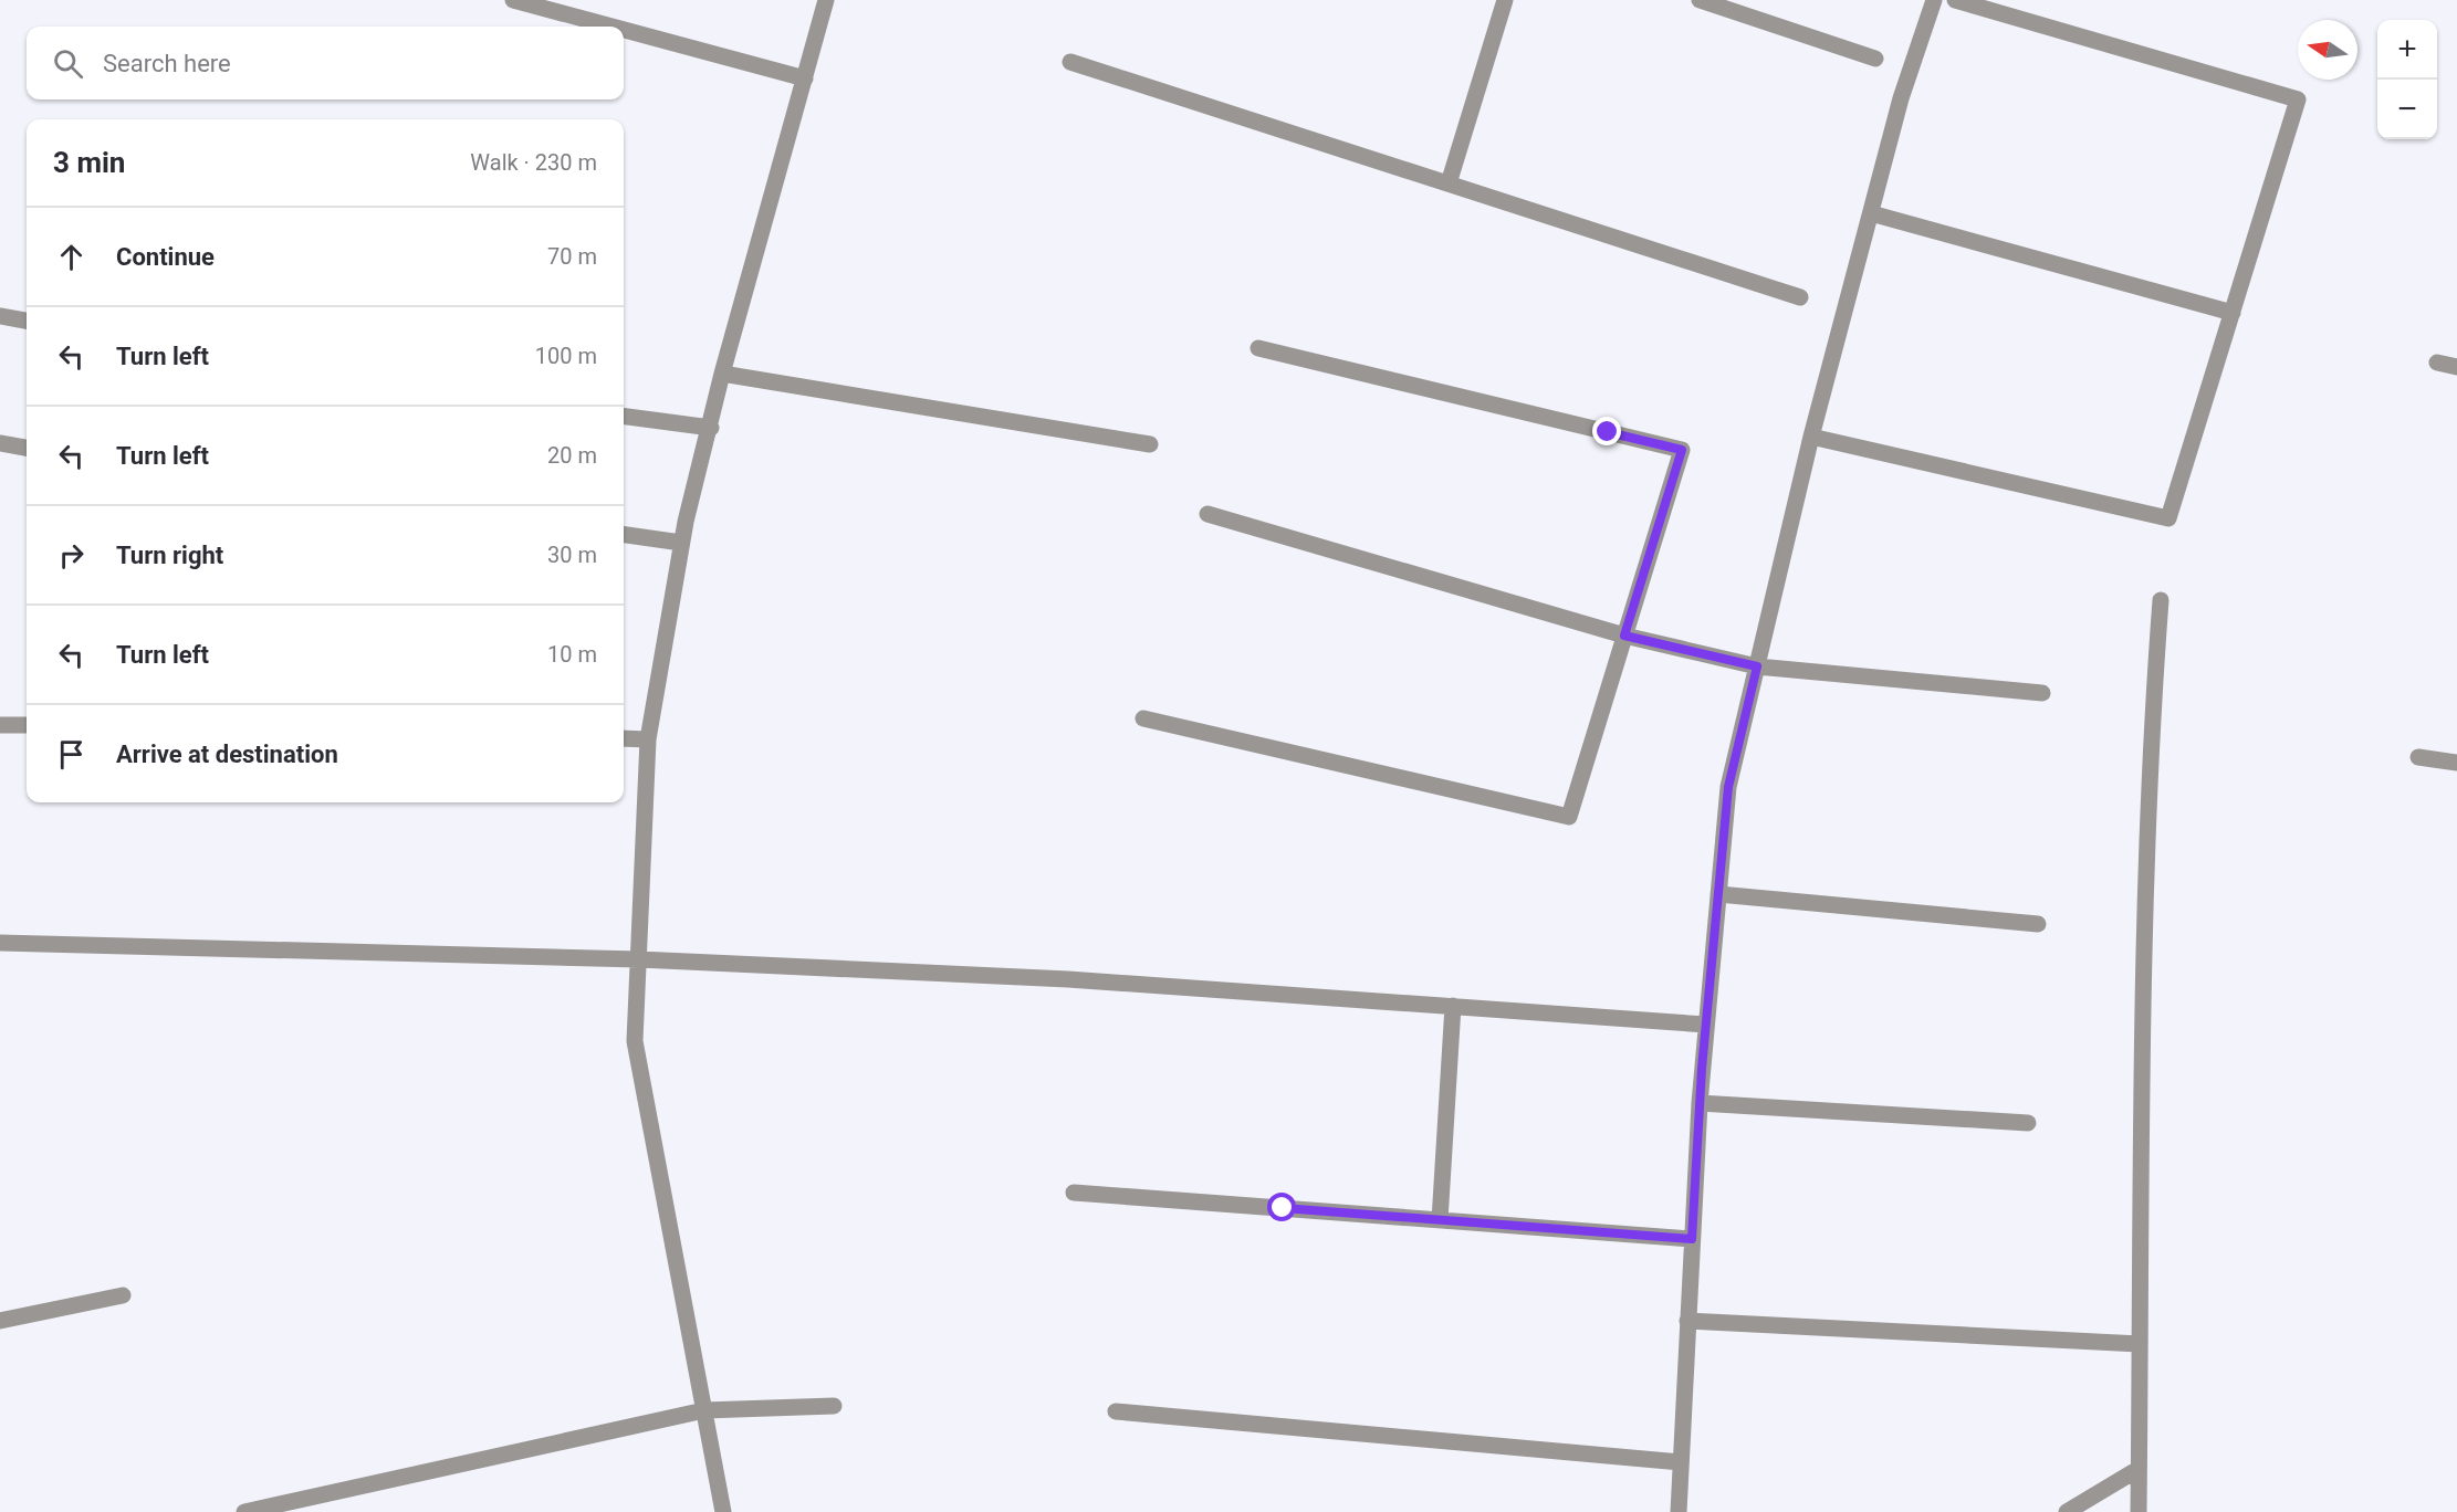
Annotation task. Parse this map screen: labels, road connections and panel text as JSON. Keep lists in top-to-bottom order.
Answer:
{
  "north": "left",
  "page": {
    "map_buttons": ["+", "−"],
    "search": "Search here",
    "heading": ["3 min", "Walk · 230 m"],
    "list": [
      ["Continue", "70 m"],
      ["Turn left", "100 m"],
      ["Turn left", "20 m"],
      ["Turn right", "30 m"],
      ["Turn left", "10 m"],
      "Arrive at destination"
    ]
  }
}
